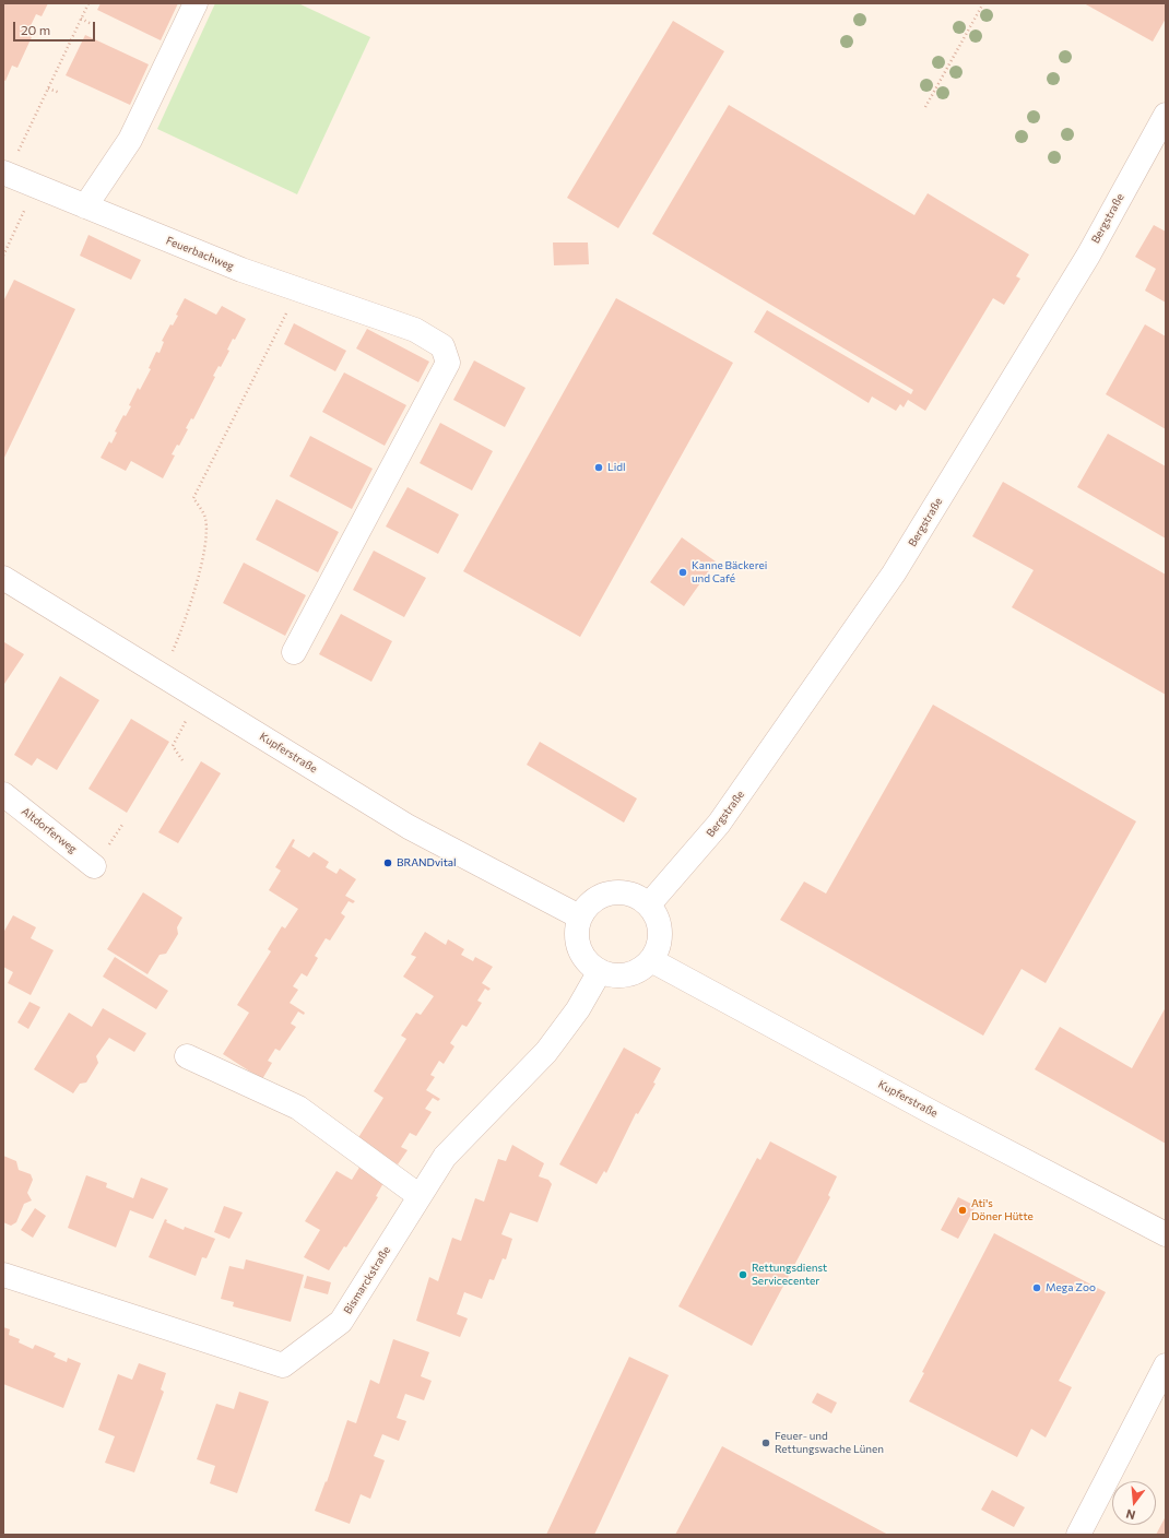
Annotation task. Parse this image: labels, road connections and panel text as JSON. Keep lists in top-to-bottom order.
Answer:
{
  "streets": {
    "street": [
      "Bergstraße",
      "Feuerbachweg",
      "Kupferstraße",
      "Altdorferweg",
      "Bismarckstraße"
    ]
  },
  "crossings": [
    ["Bergstraße", "Kupferstraße"],
    ["Bergstraße", "Bismarckstraße"],
    ["Kupferstraße", "Bismarckstraße"]
  ],
  "places": [
    "Lidl",
    "Kanne Bäckerei und Café",
    "BRANDvital",
    "Ati's Döner Hütte",
    "Rettungsdienst Servicecenter",
    "Mega Zoo",
    "Feuer- und Rettungswache Lünen"
  ],
  "scale_bar": "20 m",
  "north": "bottom"
}
